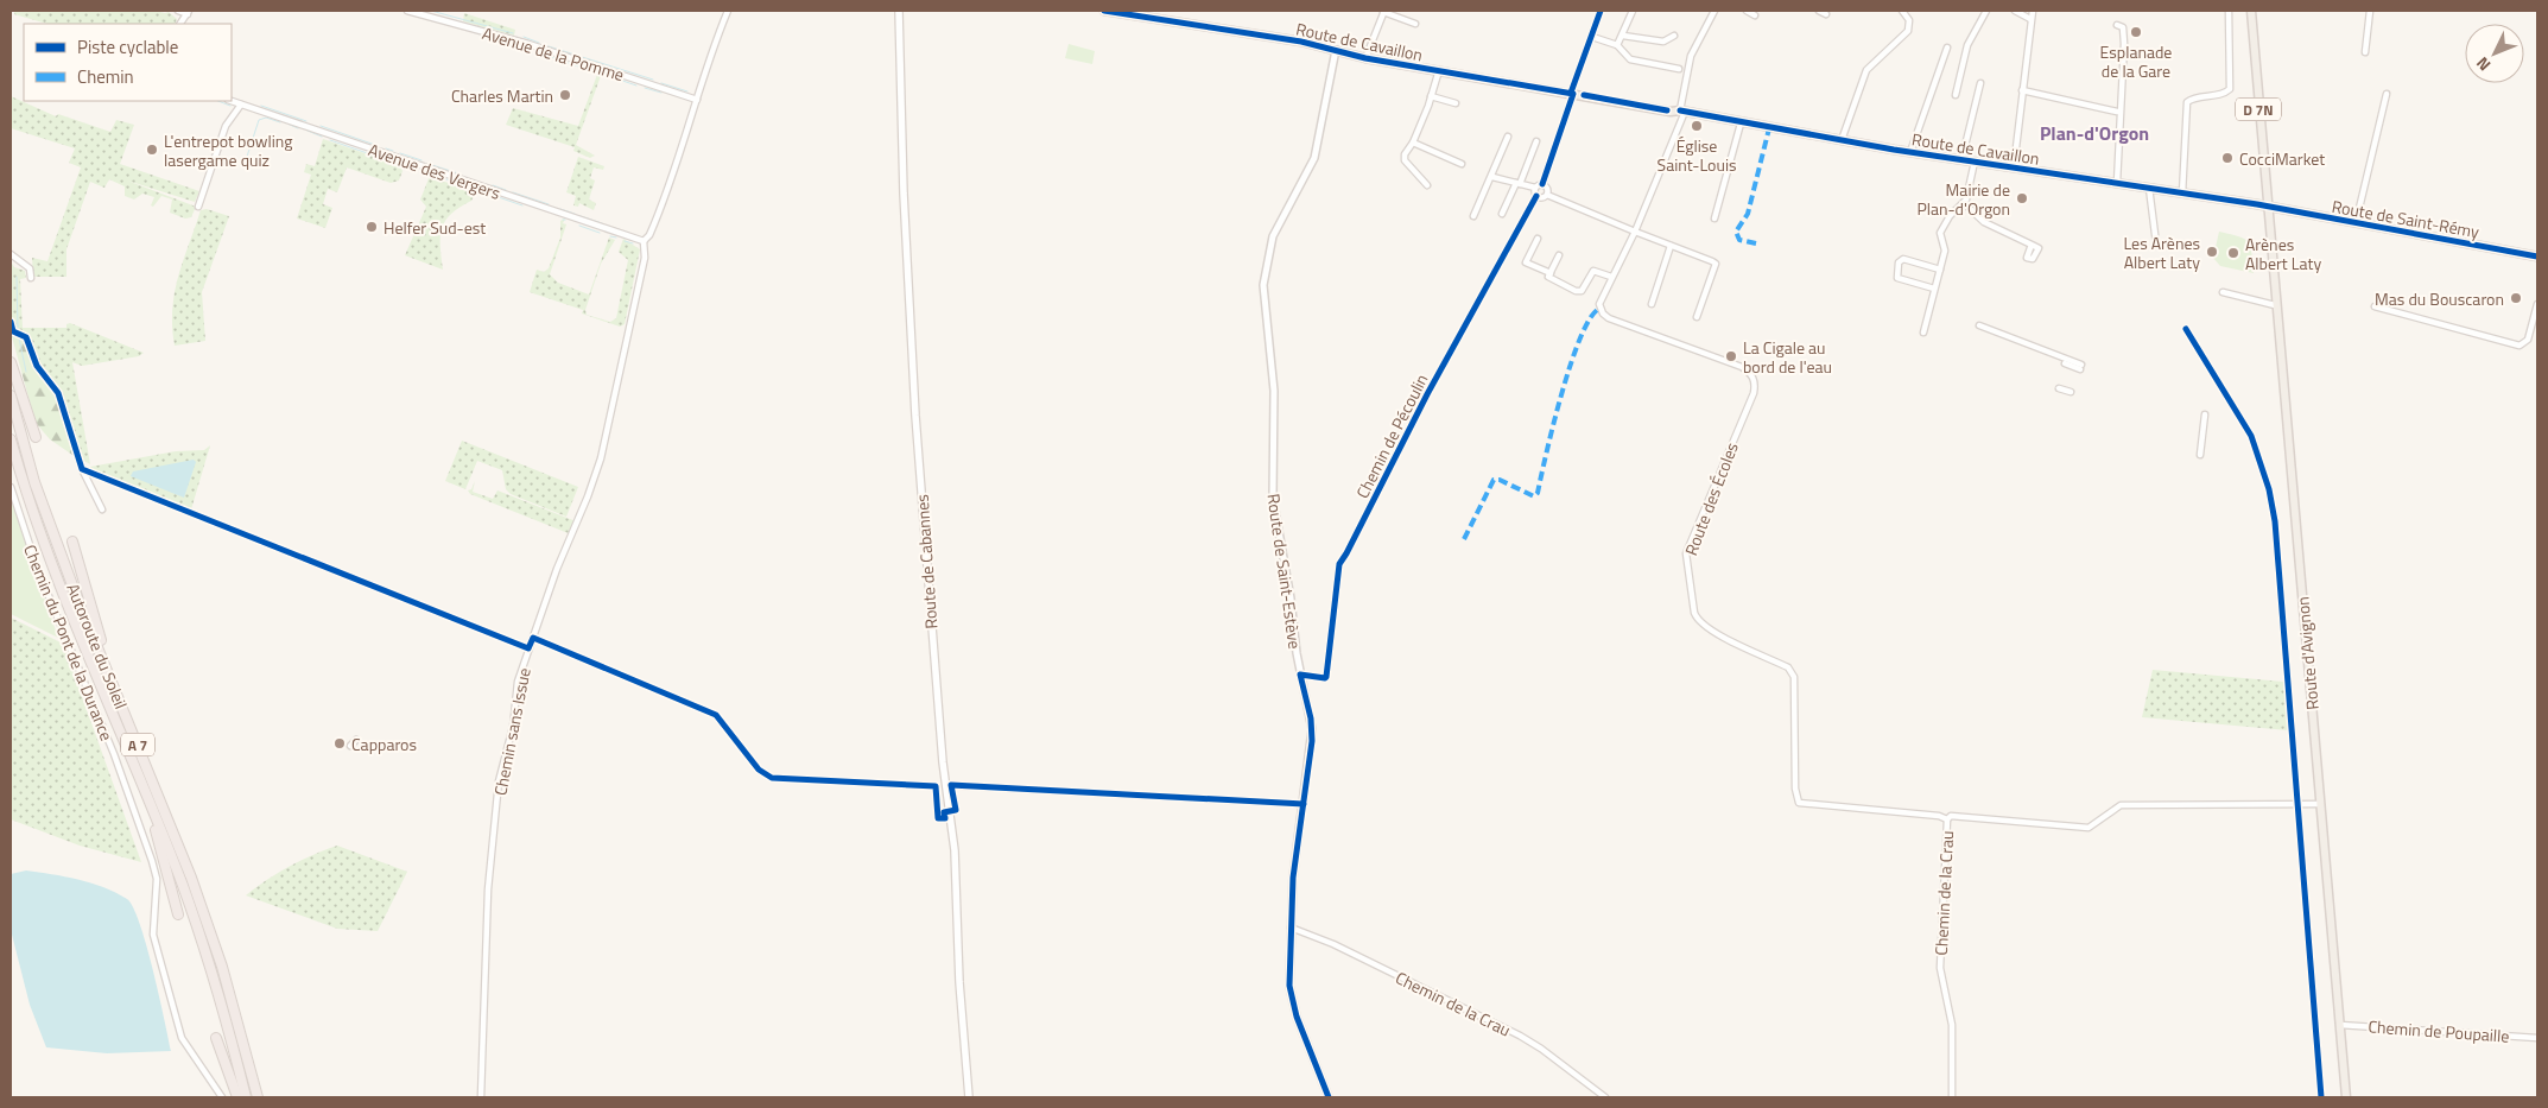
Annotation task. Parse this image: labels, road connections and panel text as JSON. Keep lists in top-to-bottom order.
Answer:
{
  "streets": {
    "highway": ["Autoroute du Soleil", "A 7"],
    "main road": [
      "Route de Cavaillon",
      "D 7N",
      "Route de Saint-Rémy",
      "Route de Cabannes",
      "Route d'Avignon"
    ],
    "street": [
      "Avenue de la Pomme",
      "Avenue des Vergers",
      "Chemin de Pécoulin",
      "Route des Écoles",
      "Route de Saint-Estève",
      "Chemin du Pont de la Durance",
      "Chemin sans Issue",
      "Chemin de la Crau",
      "Chemin de Poupaille"
    ]
  },
  "crossings": [
    ["Route de Cavaillon", "D 7N"],
    ["Route de Cavaillon", "Route de Saint-Rémy"],
    ["Route de Cavaillon", "Route des Écoles"],
    ["Route de Cavaillon", "Route de Saint-Estève"],
    ["Route de Cavaillon", "Route d'Avignon"],
    ["D 7N", "Route de Saint-Rémy"],
    ["D 7N", "Route d'Avignon"],
    ["Avenue des Vergers", "Chemin sans Issue"],
    ["Route de Saint-Rémy", "Route d'Avignon"],
    ["Chemin de Pécoulin", "Route de Saint-Estève"],
    ["Route des Écoles", "Chemin de la Crau"],
    ["Route de Saint-Estève", "Chemin de la Crau"],
    ["Route d'Avignon", "Chemin de la Crau"],
    ["Route d'Avignon", "Chemin de Poupaille"]
  ],
  "districts": ["Plan-d'Orgon"],
  "places": [
    "Esplanade de la Gare",
    "Charles Martin",
    "Église Saint-Louis",
    "L'entrepot bowling lasergame quiz",
    "CocciMarket",
    "Mairie de Plan-d'Orgon",
    "Helfer Sud-est",
    "Les Arènes Albert Laty",
    "Arènes Albert Laty",
    "Mas du Bouscaron",
    "La Cigale au bord de l'eau",
    "Capparos"
  ],
  "legend": ["Piste cyclable", "Chemin"],
  "north": "bottom left"
}
